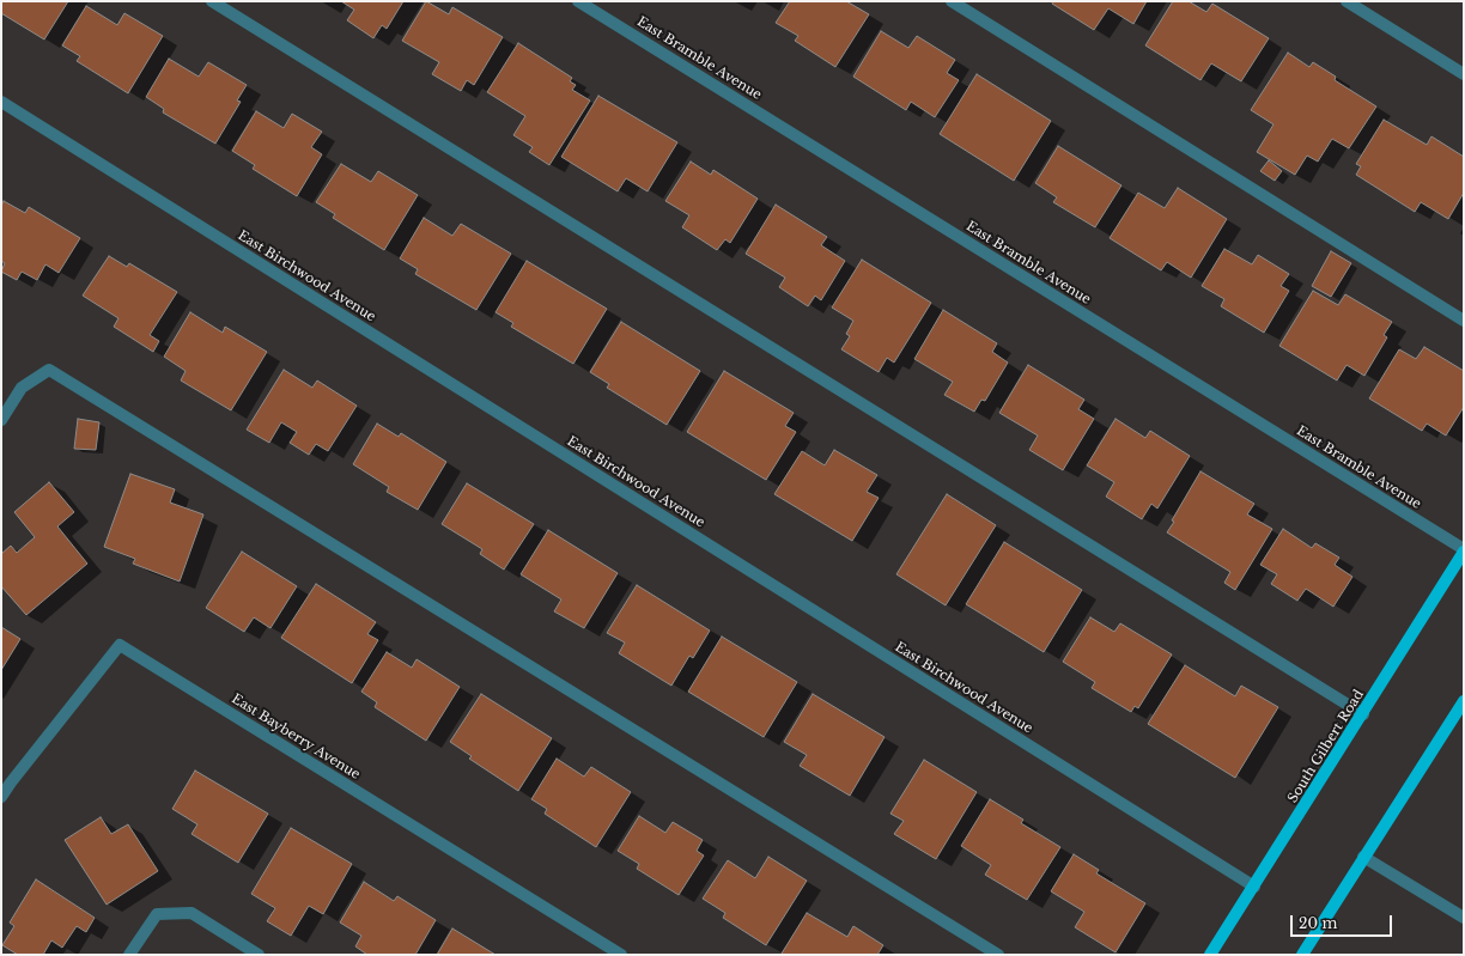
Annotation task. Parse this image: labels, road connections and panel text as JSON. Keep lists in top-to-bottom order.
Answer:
{
  "streets": {
    "main road": ["South Gilbert Road"],
    "street": ["East Bramble Avenue", "East Birchwood Avenue", "East Bayberry Avenue"]
  },
  "crossings": [
    ["East Bramble Avenue", "South Gilbert Road"],
    ["East Birchwood Avenue", "South Gilbert Road"]
  ],
  "scale_bar": "20 m"
}
